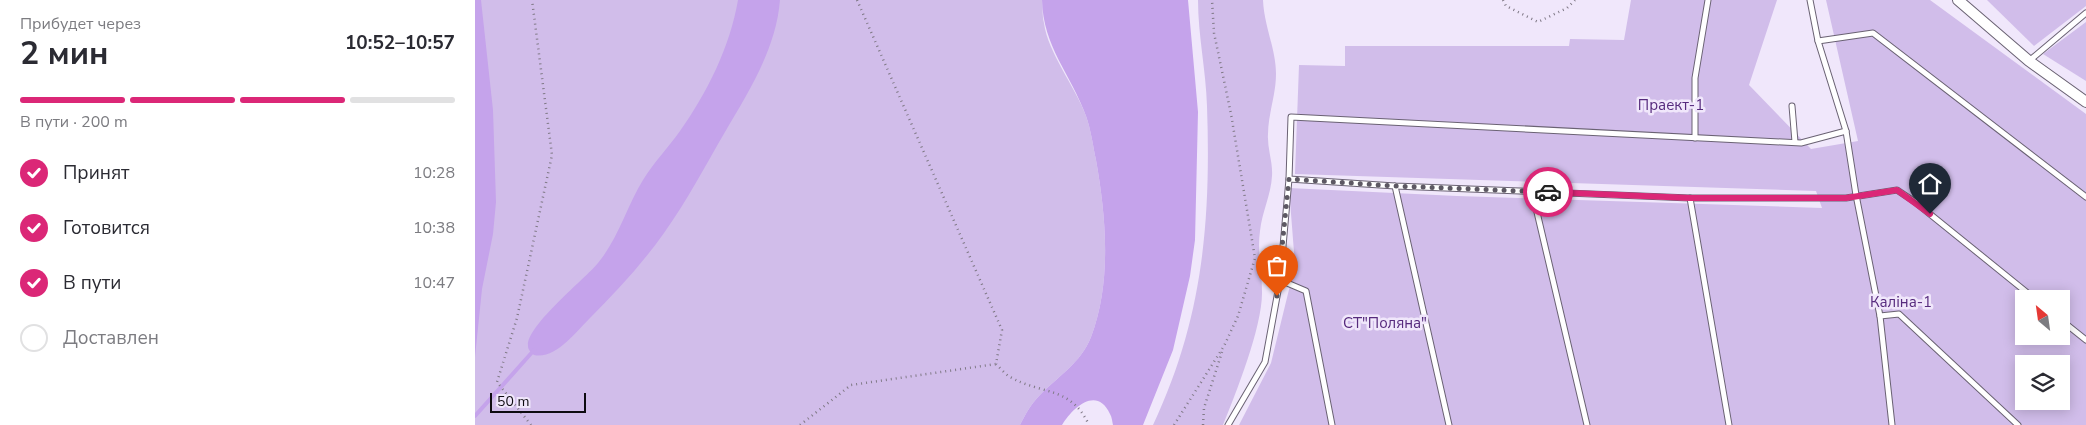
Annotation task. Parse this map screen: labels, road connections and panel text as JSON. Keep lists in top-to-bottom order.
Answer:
{
  "parks": ["Праект-1", "Каліна-1", "СТ\"Поляна\""],
  "scale_bar": "50 m",
  "north": "top left",
  "page": {
    "heading": ["2 мин", "Прибудет через", "10:52–10:57"],
    "bar": "В пути · 200 m",
    "list": [
      ["Принят", "10:28"],
      ["Готовится", "10:38"],
      ["В пути", "10:47"],
      "Доставлен"
    ],
    "scale": "50 m"
  }
}
